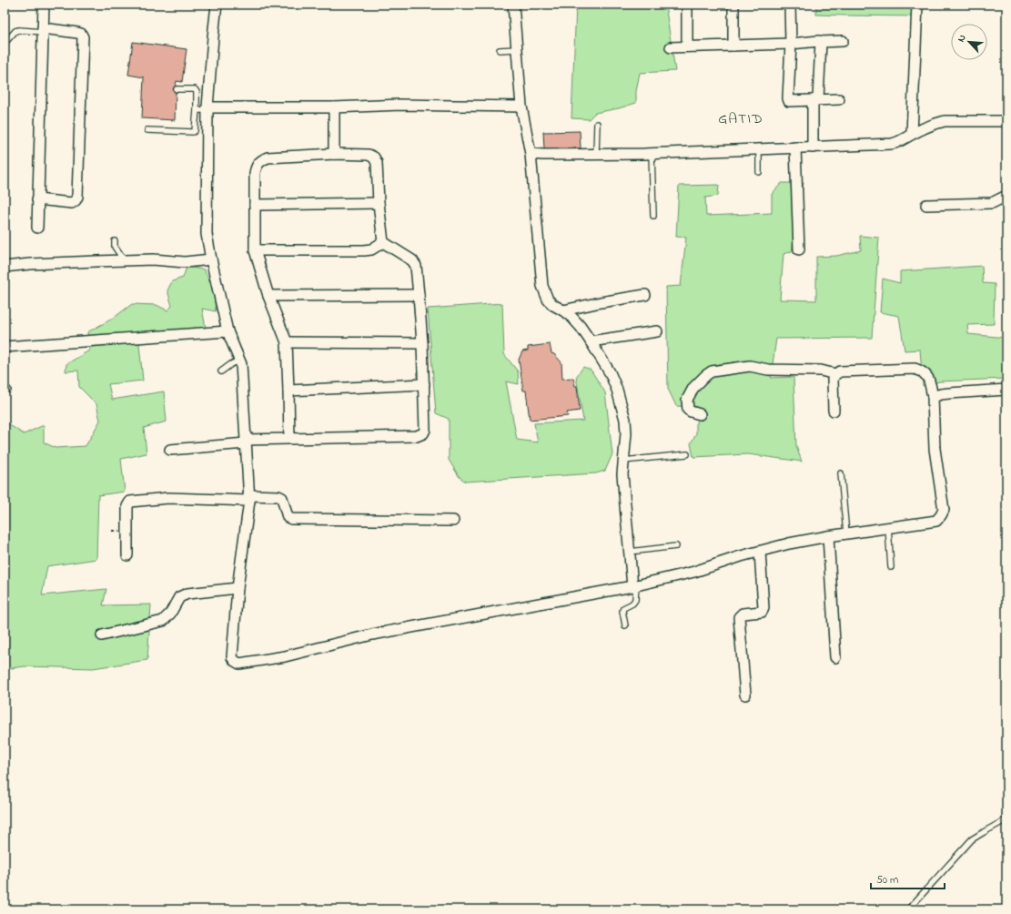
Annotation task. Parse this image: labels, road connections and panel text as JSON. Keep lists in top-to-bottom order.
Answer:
{
  "districts": ["GATID"],
  "scale_bar": "50 m",
  "north": "top left"
}
